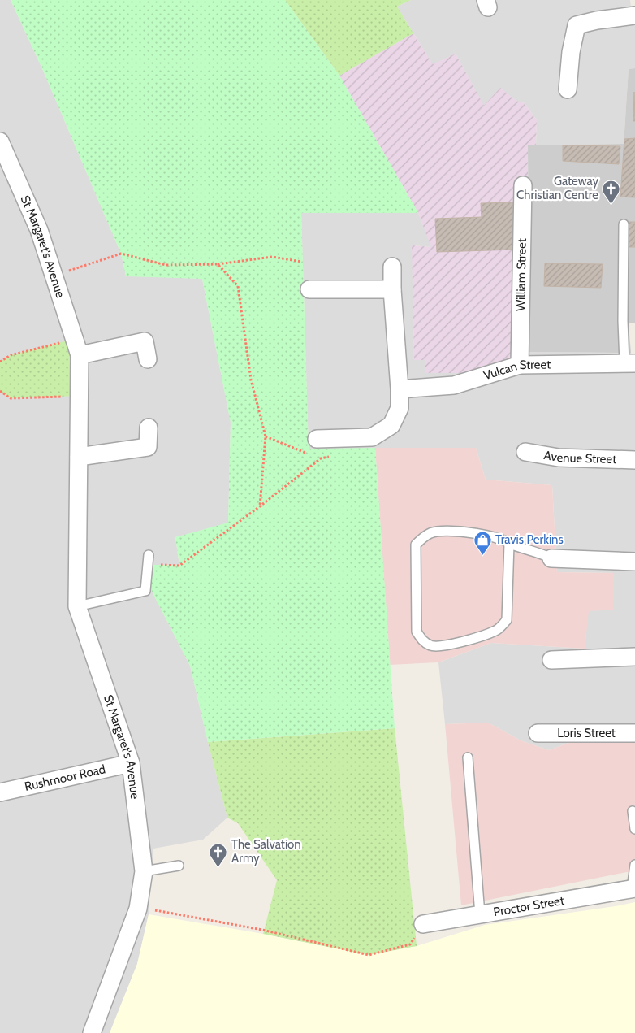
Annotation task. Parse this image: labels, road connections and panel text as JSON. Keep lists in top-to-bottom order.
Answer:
{
  "streets": {
    "street": [
      "St Margaret's Avenue",
      "William Street",
      "Vulcan Street",
      "Avenue Street",
      "Loris Street",
      "Rushmoor Road",
      "Proctor Street"
    ]
  },
  "crossings": [
    ["St Margaret's Avenue", "Rushmoor Road"],
    ["William Street", "Vulcan Street"]
  ],
  "places": {
    "church": ["Gateway Christian Centre", "The Salvation Army"],
    "shop": ["Travis Perkins"]
  }
}
